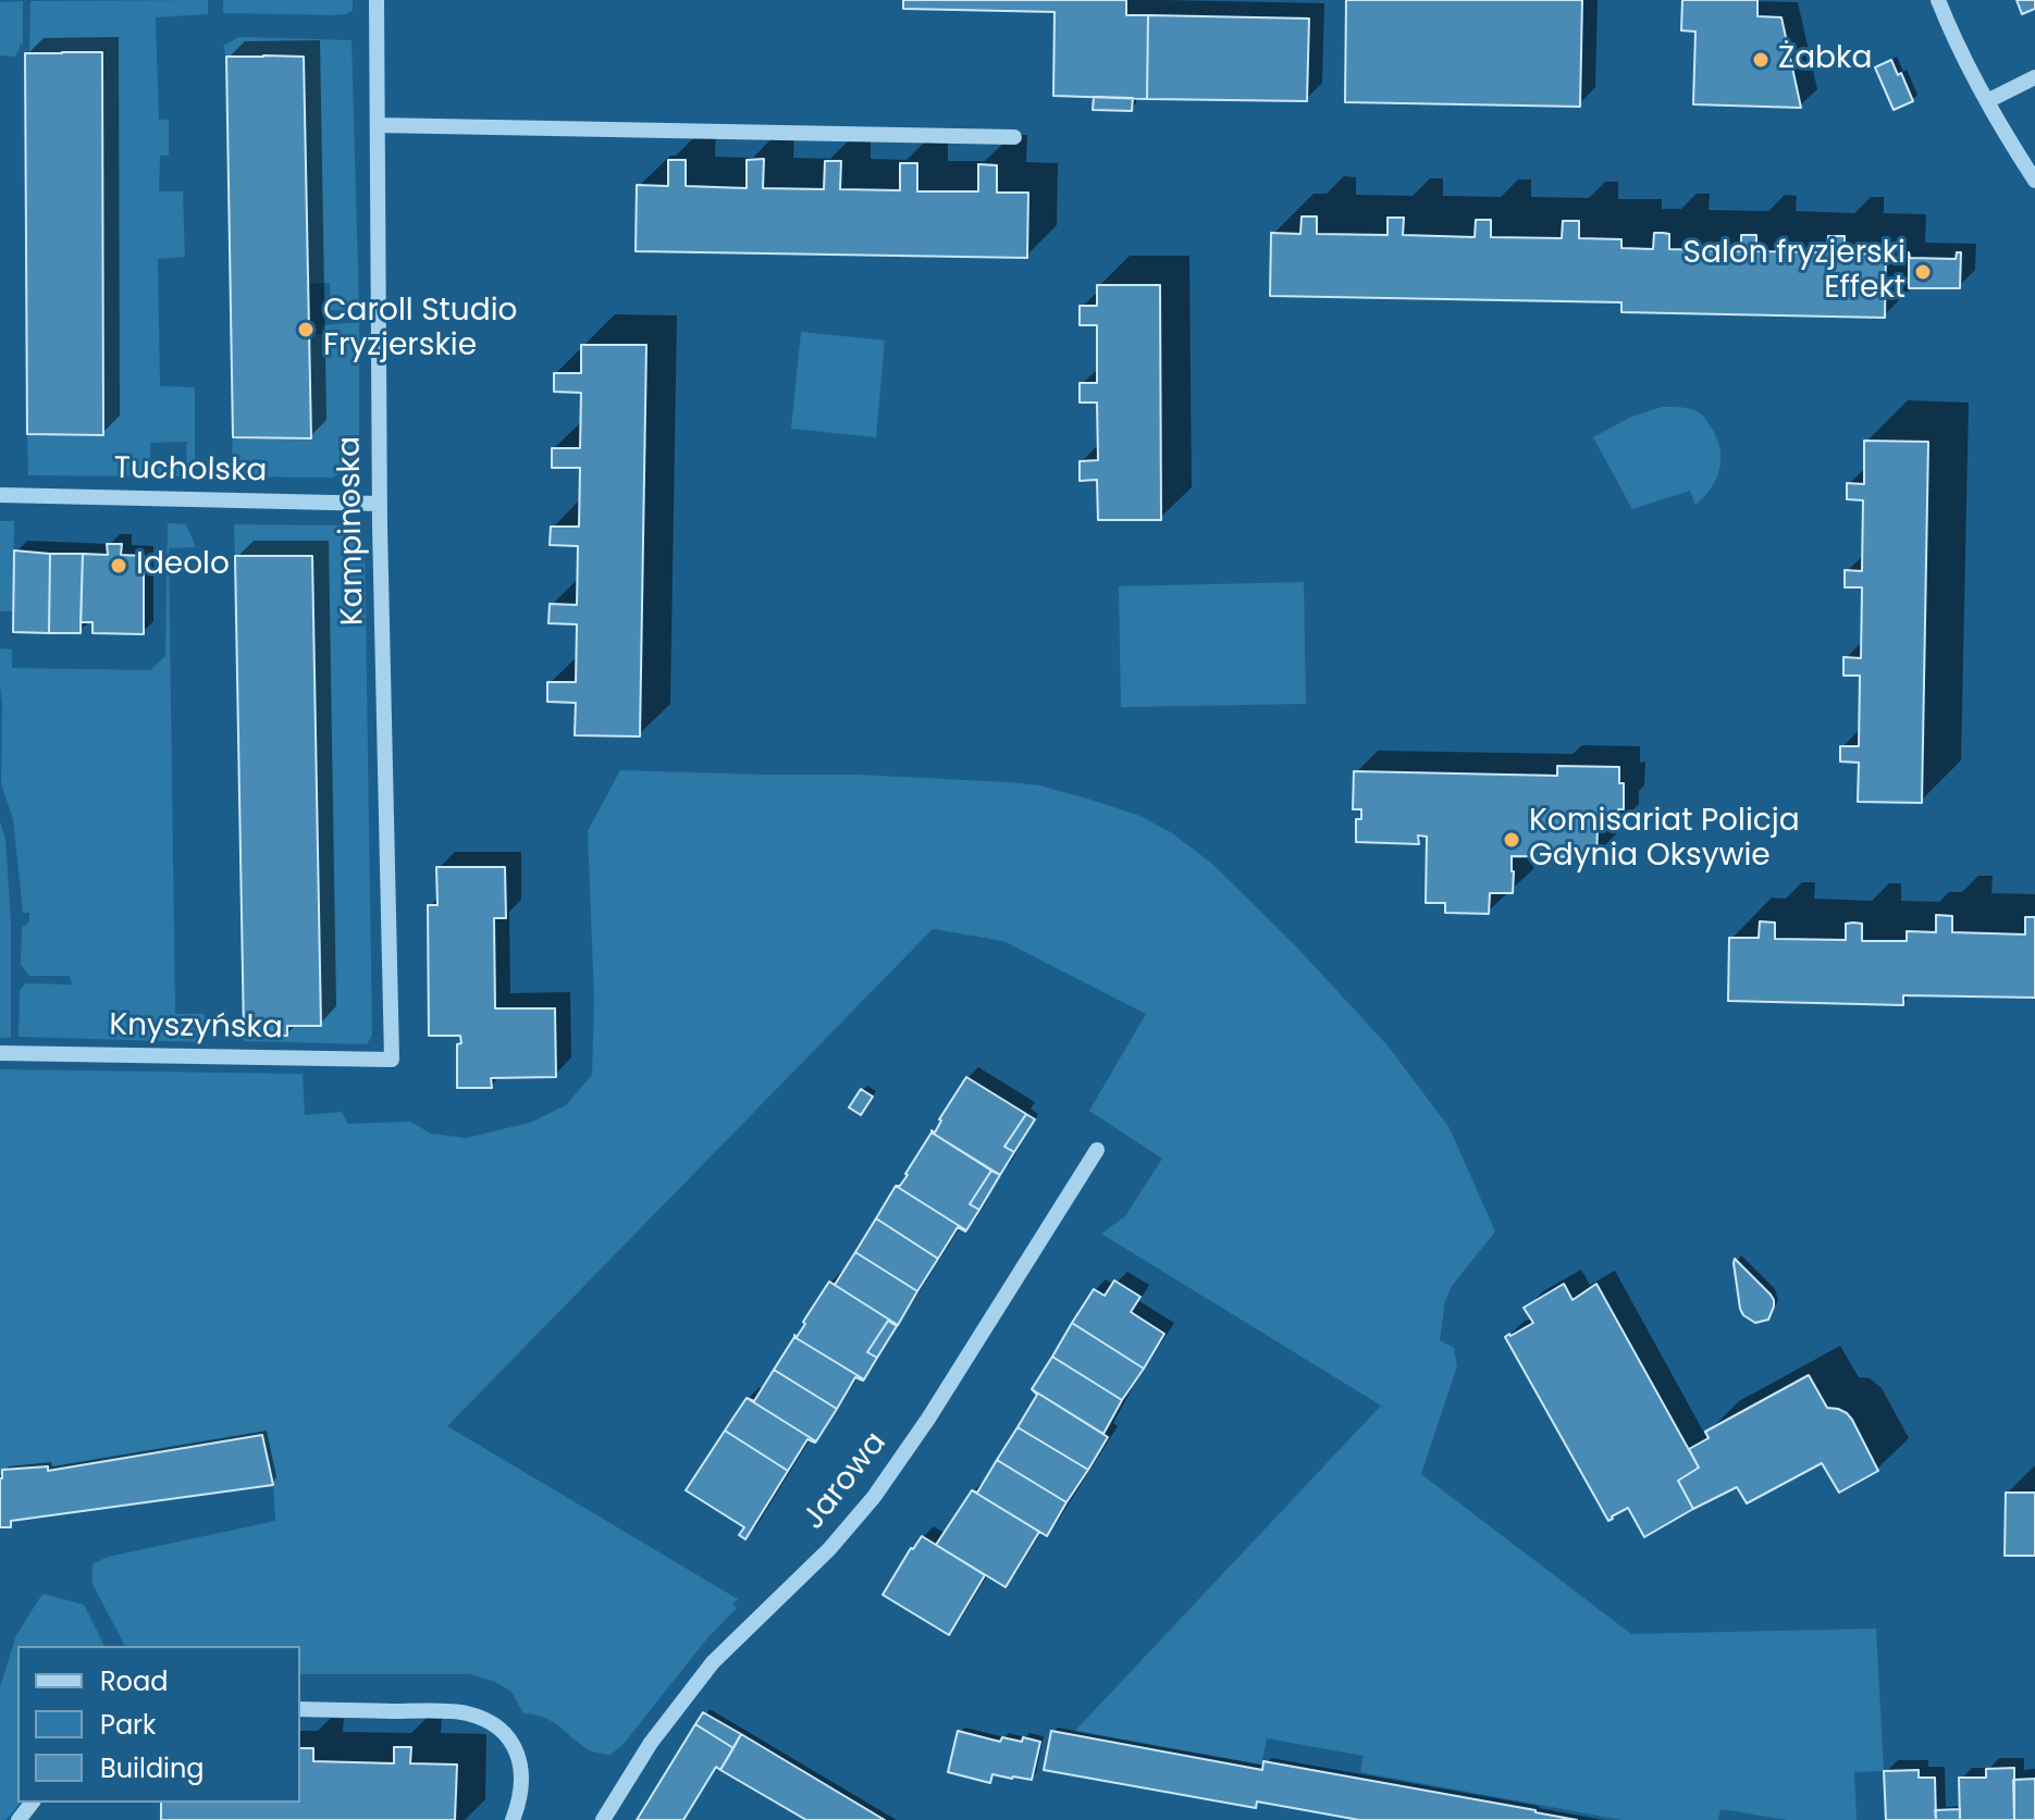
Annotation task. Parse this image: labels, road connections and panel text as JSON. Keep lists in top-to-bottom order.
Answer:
{
  "streets": {
    "street": [
      "Tucholska",
      "Kampinoska",
      "Knyszyńska",
      "Jarowa"
    ]
  },
  "crossings": [
    ["Tucholska", "Kampinoska"],
    ["Kampinoska", "Knyszyńska"]
  ],
  "places": [
    "Żabka",
    "Salon fryzjerski Effekt",
    "Caroll Studio Fryzjerskie",
    "Ideolo",
    "Komisariat Policja Gdynia Oksywie"
  ],
  "legend": ["Road", "Park", "Building"]
}
